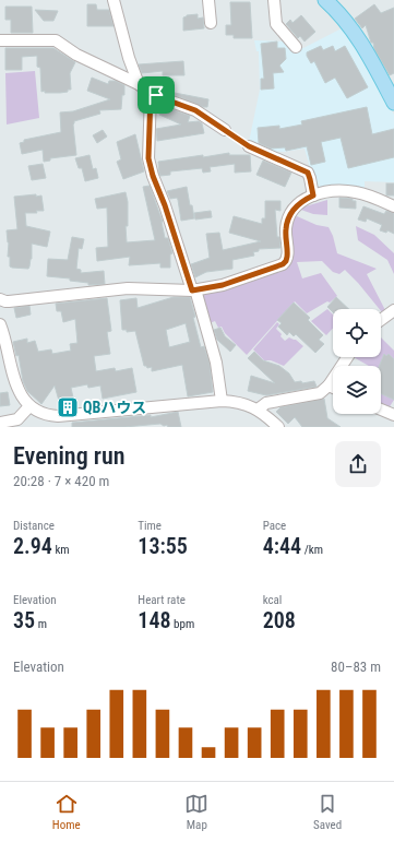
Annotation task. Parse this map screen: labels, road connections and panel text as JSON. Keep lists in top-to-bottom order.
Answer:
{
  "places": {
    "building": ["QBハウス"]
  },
  "page": {
    "heading": ["Evening run", "20:28 · 7 × 420 m"],
    "stats": [
      ["Distance", "2.94 km"],
      ["Time", "13:55"],
      ["Pace", "4:44 /km"],
      ["Elevation", "35 m"],
      ["Heart rate", "148 bpm"],
      ["kcal", "208"]
    ],
    "chart": ["Elevation", "80–83 m"],
    "tabs": ["Home", "Map", "Saved"]
  }
}
